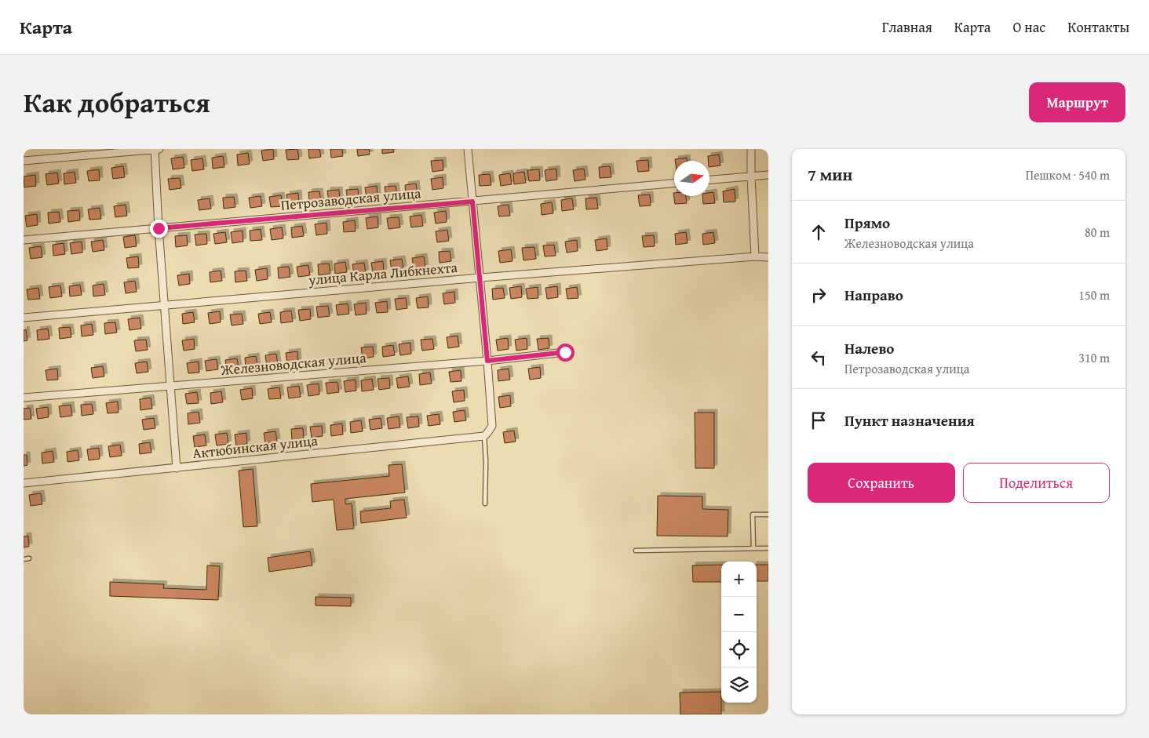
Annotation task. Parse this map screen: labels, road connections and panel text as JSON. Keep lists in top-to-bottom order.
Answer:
{
  "streets": {
    "street": [
      "Петрозаводская улица",
      "улица Карла Либкнехта",
      "Железноводская улица",
      "Актюбинская улица"
    ]
  },
  "north": "right",
  "page": {
    "header": "Карта",
    "nav": [
      "Главная",
      "Карта",
      "О нас",
      "Контакты"
    ],
    "title": "Как добраться",
    "buttons": [
      "Маршрут",
      ["Сохранить", "Поделиться"]
    ],
    "heading": ["7 мин", "Пешком · 540 m"],
    "list": [
      ["Прямо", "Железноводская улица", "80 m"],
      ["Направо", "150 m"],
      ["Налево", "Петрозаводская улица", "310 m"],
      "Пункт назначения"
    ],
    "map_buttons": ["+", "−"]
  }
}
